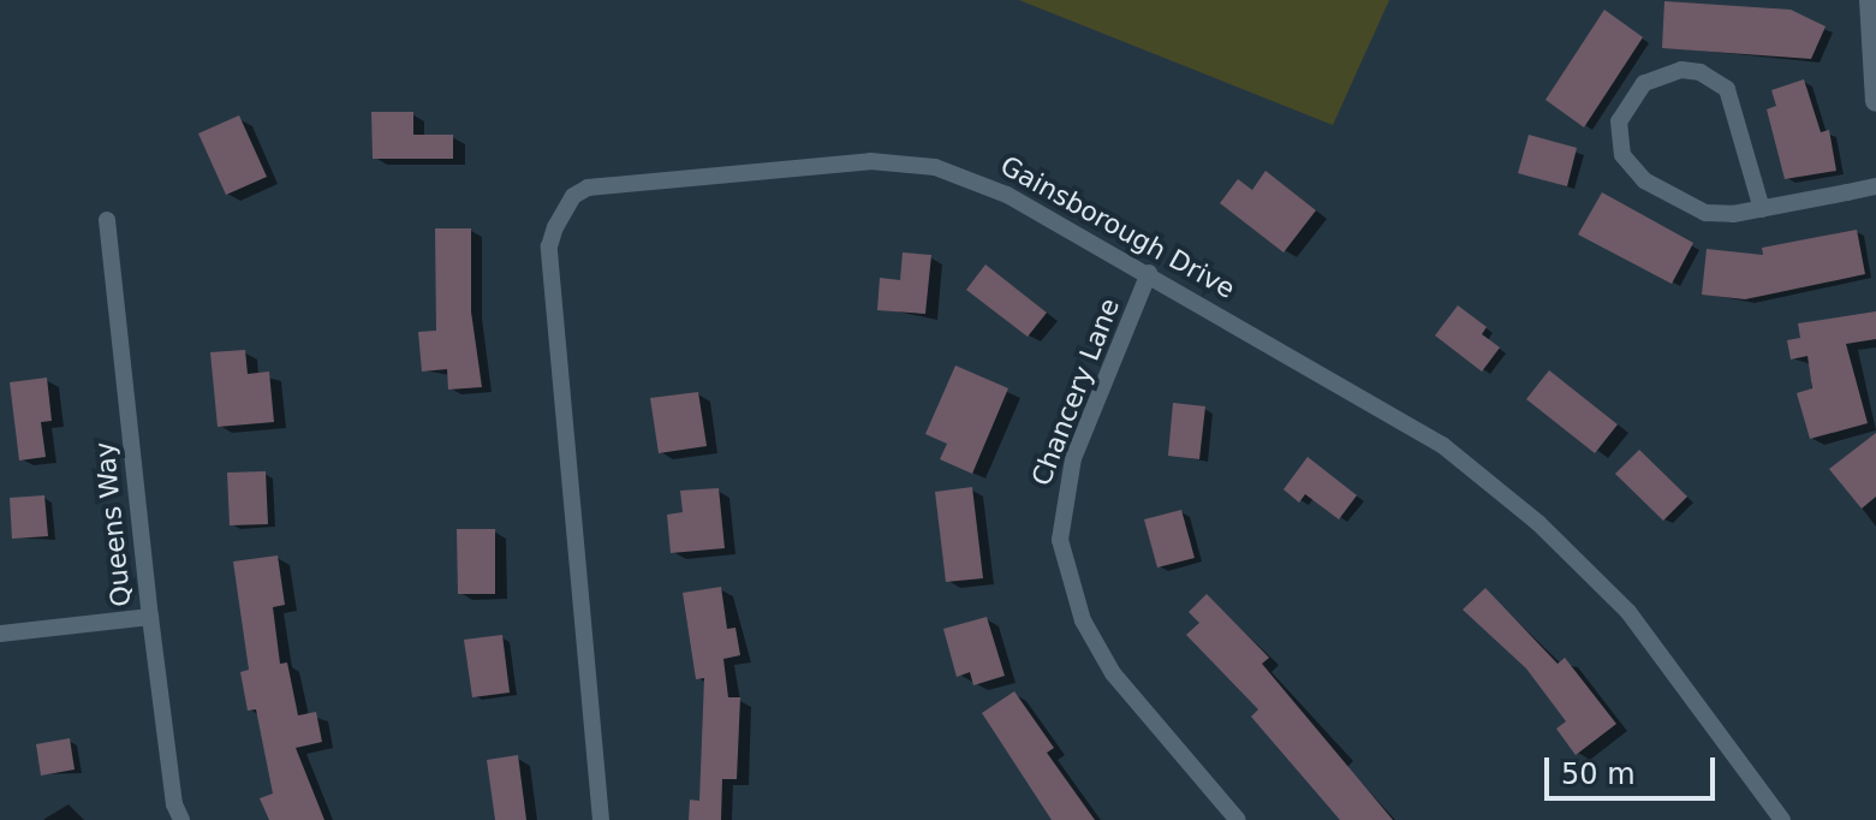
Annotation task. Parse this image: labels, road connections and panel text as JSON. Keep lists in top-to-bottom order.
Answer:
{
  "streets": {
    "street": ["Gainsborough Drive", "Chancery Lane", "Queens Way"]
  },
  "crossings": [
    ["Gainsborough Drive", "Chancery Lane"]
  ],
  "scale_bar": "50 m"
}
